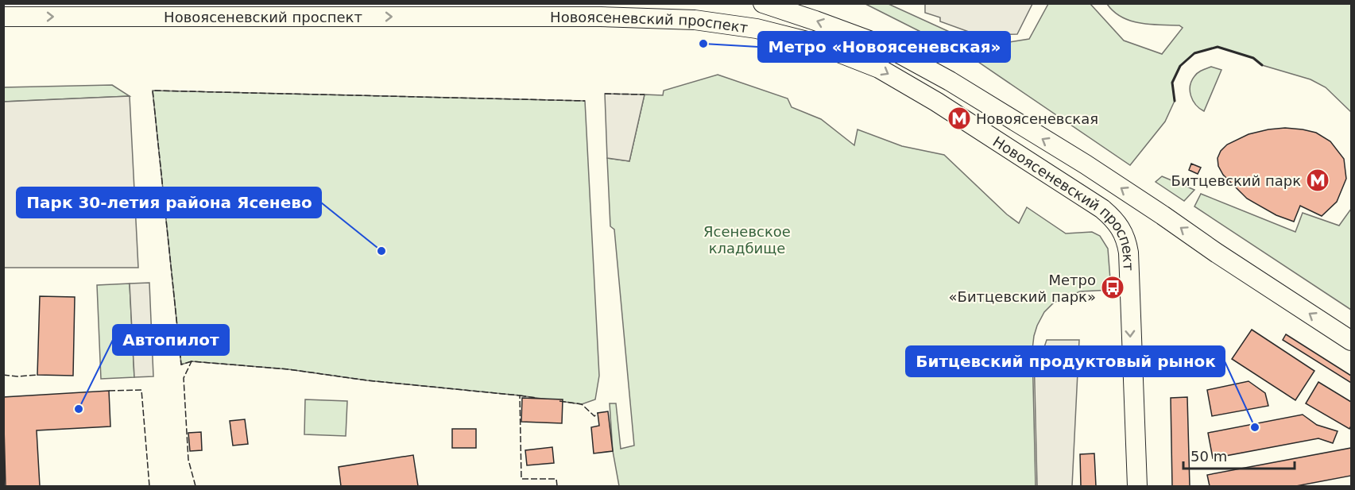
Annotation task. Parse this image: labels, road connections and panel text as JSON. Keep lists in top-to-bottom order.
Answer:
{
  "streets": {
    "street": ["Новоясеневский проспект"]
  },
  "parks": ["Ясеневское кладбище"],
  "places": {
    "other": [
      "Метро «Новоясеневская»",
      "Парк 30-летия района Ясенево",
      "Автопилот",
      "Битцевский продуктовый рынок"
    ],
    "metro station": ["Новоясеневская", "Битцевский парк"],
    "bus stop": ["Метро «Битцевский парк»"]
  },
  "scale_bar": "50 m"
}
